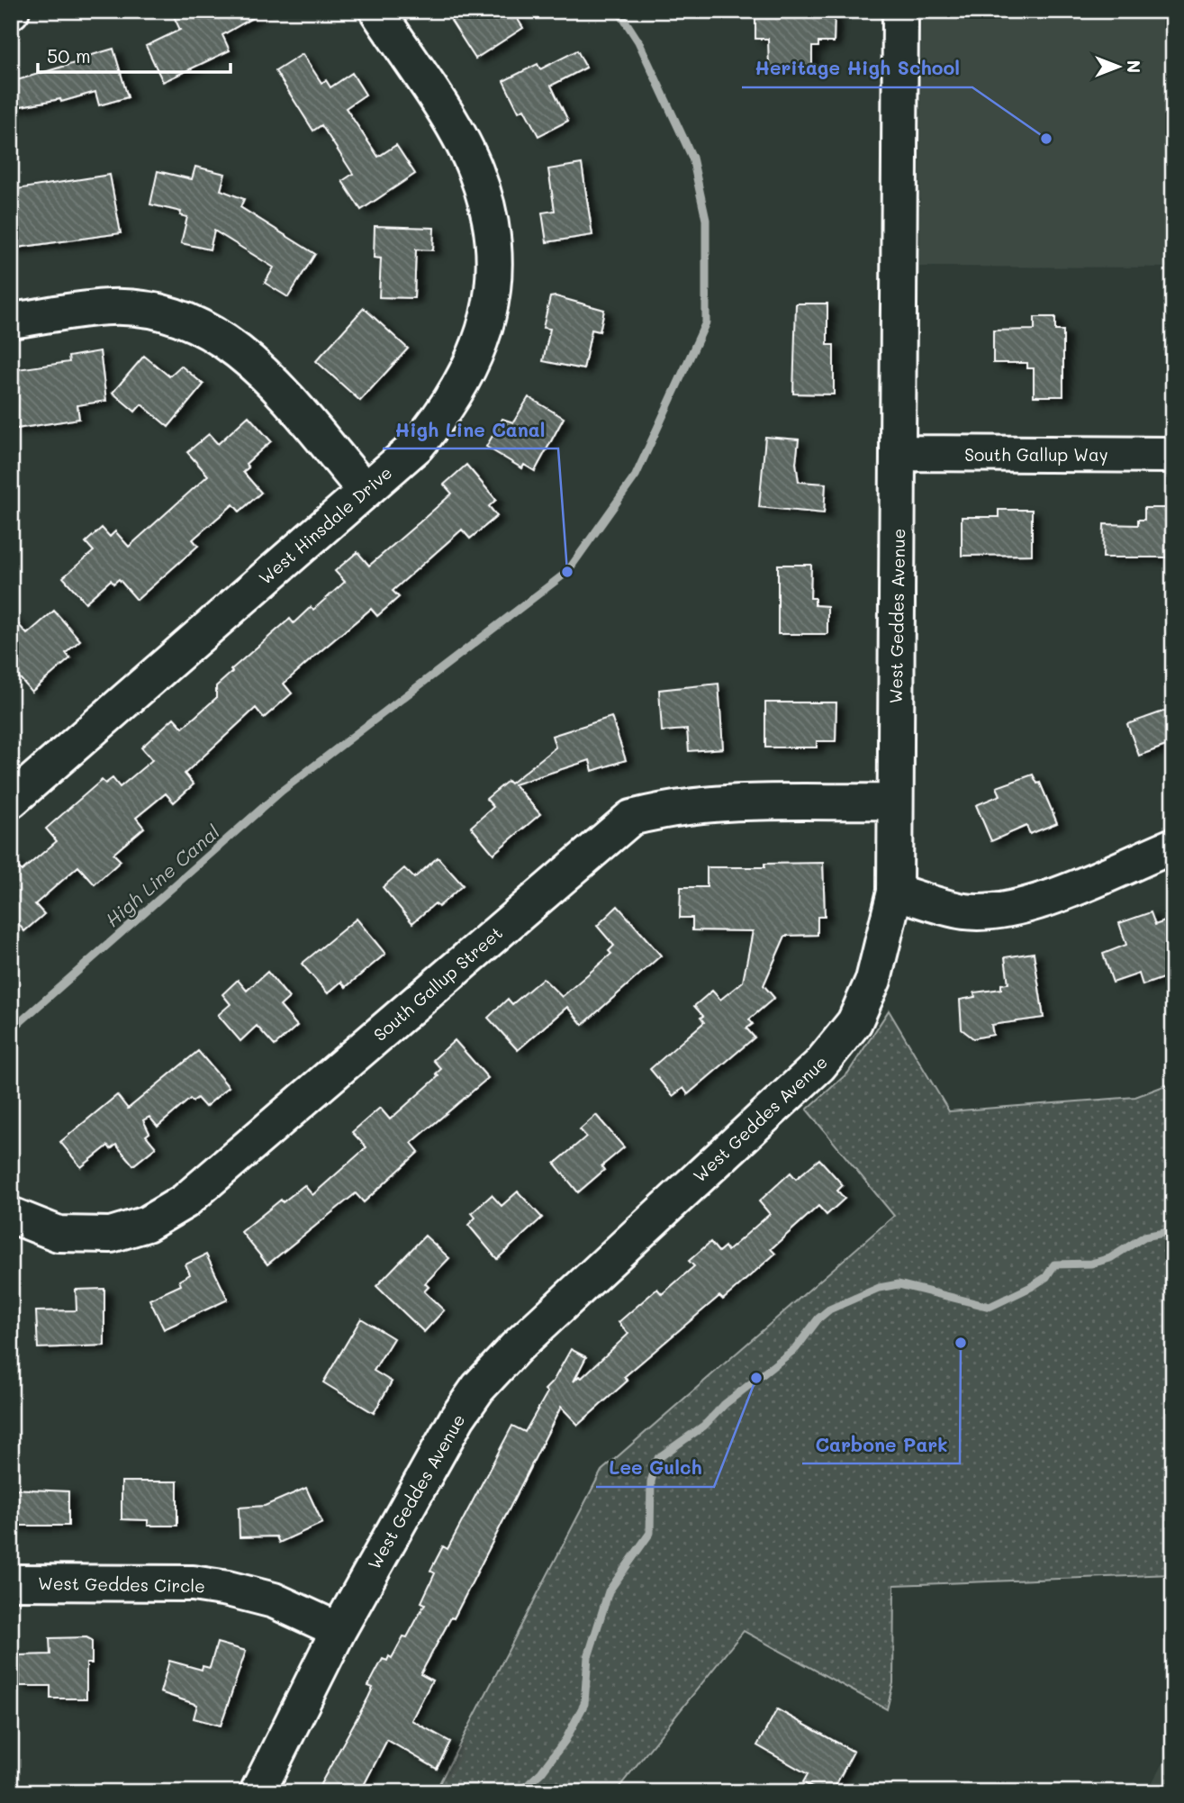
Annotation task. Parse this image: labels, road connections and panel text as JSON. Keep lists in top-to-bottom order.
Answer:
{
  "streets": {
    "street": [
      "South Gallup Way",
      "West Hinsdale Drive",
      "West Geddes Avenue",
      "South Gallup Street",
      "West Geddes Circle"
    ]
  },
  "crossings": [
    ["South Gallup Way", "West Geddes Avenue"],
    ["West Geddes Avenue", "South Gallup Street"],
    ["West Geddes Avenue", "West Geddes Circle"]
  ],
  "water": ["High Line Canal"],
  "places": [
    "Heritage High School",
    "High Line Canal",
    "Carbone Park",
    "Lee Gulch"
  ],
  "scale_bar": "50 m",
  "north": "right"
}
